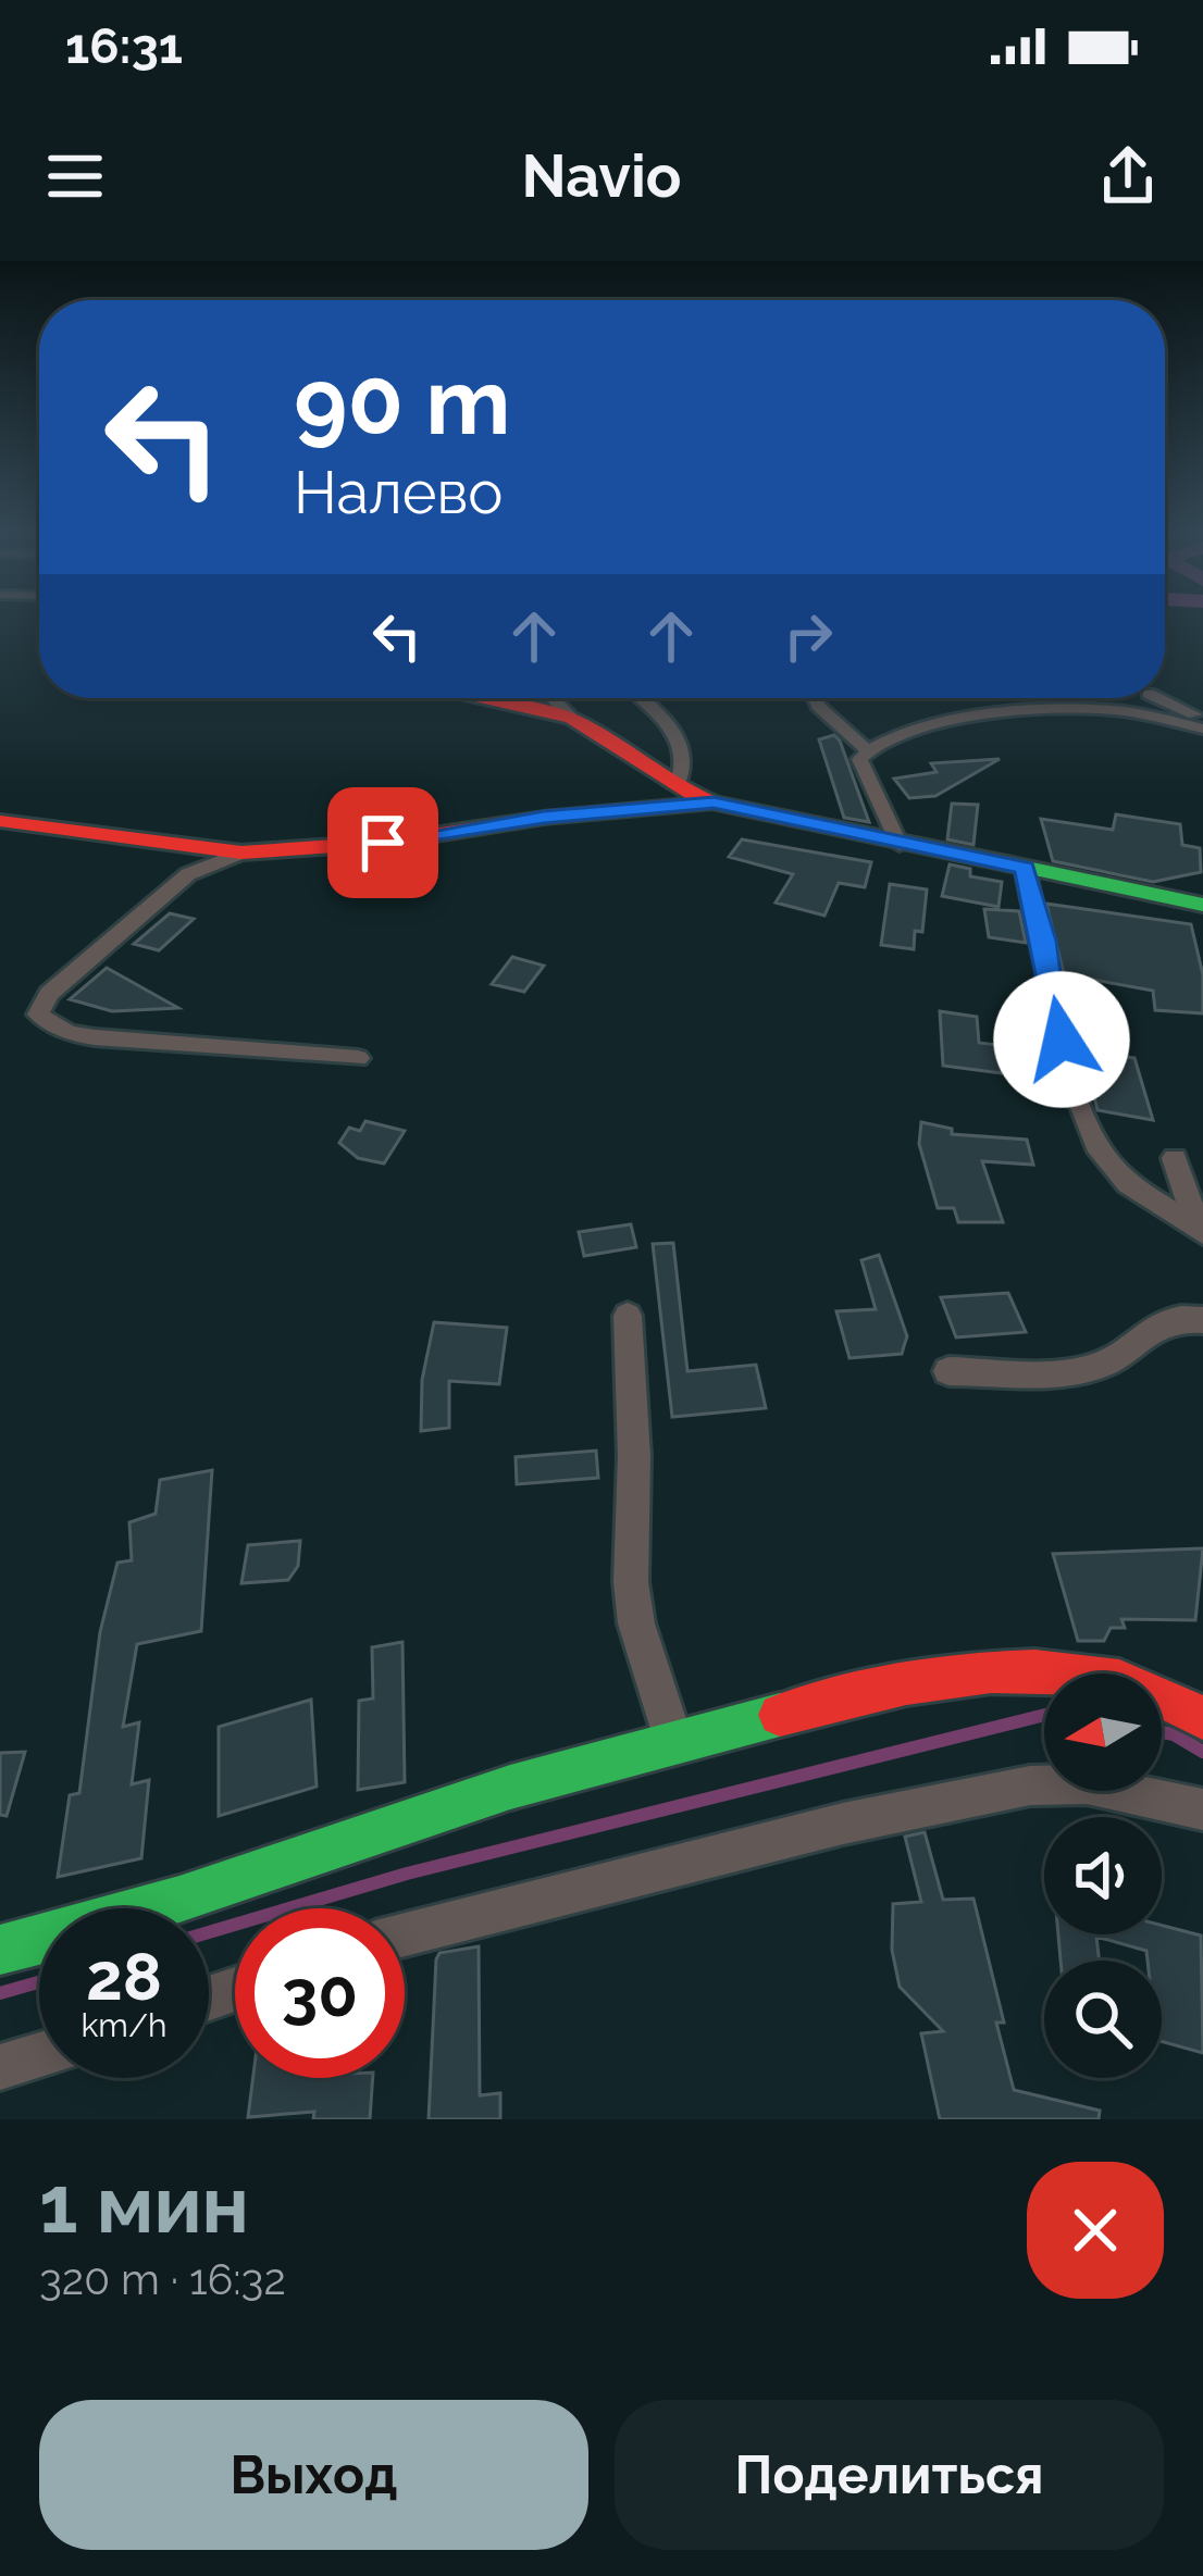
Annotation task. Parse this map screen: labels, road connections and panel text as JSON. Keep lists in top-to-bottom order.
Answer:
{
  "north": "left",
  "page": {
    "status": "16:31",
    "header": "Navio",
    "turn": ["90 m", "Налево"],
    "speed": "28 km/h",
    "limit": "30",
    "heading": ["1 мин", "320 m · 16:32"],
    "buttons": ["Выход", "Поделиться"]
  }
}
